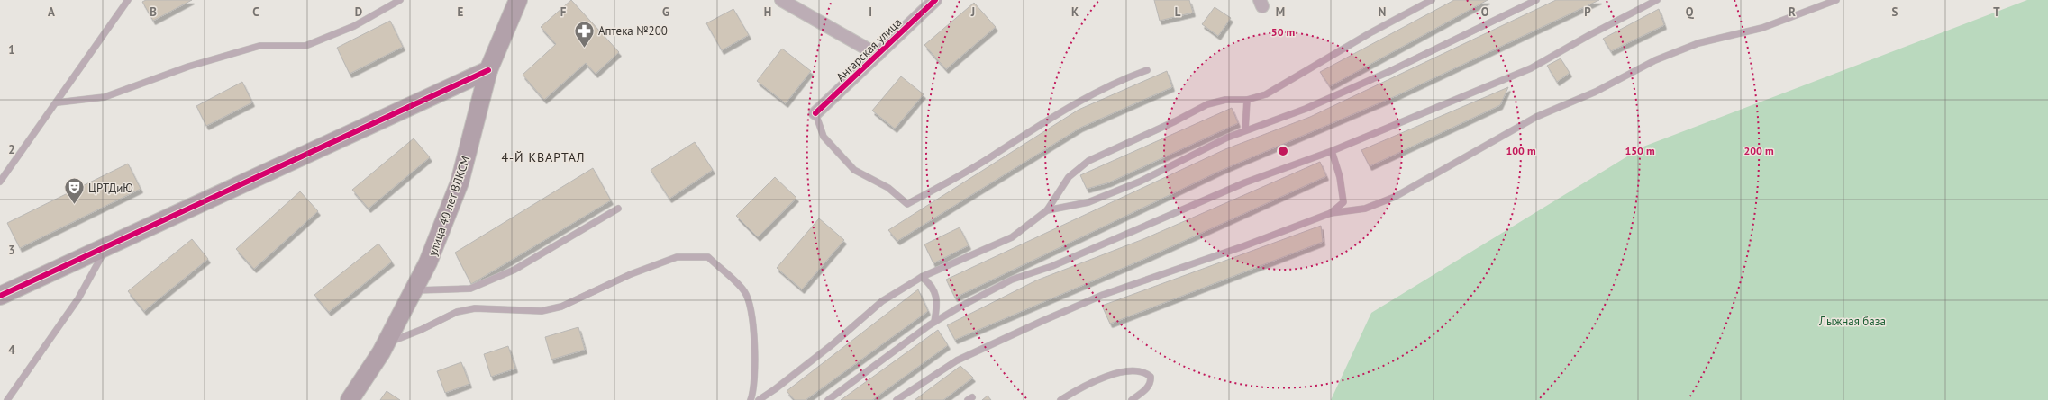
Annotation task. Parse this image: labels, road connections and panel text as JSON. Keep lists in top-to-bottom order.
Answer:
{
  "streets": {
    "street": ["Ангарская улица", "улица 40 лет ВЛКСМ"]
  },
  "districts": ["4-Й КВАРТАЛ"],
  "parks": ["Лыжная база"],
  "places": {
    "pharmacy": ["Аптека №200"],
    "theatre": ["ЦРТДиЮ"]
  },
  "grid": {
    "columns": [
      "A",
      "B",
      "C",
      "D",
      "E",
      "F",
      "G",
      "H",
      "I",
      "J",
      "K",
      "L",
      "M",
      "N",
      "O",
      "P",
      "Q",
      "R",
      "S",
      "T"
    ],
    "rows": [
      "1",
      "2",
      "3",
      "4"
    ]
  },
  "rings": [
    "50 m",
    "100 m",
    "150 m",
    "200 m"
  ]
}
